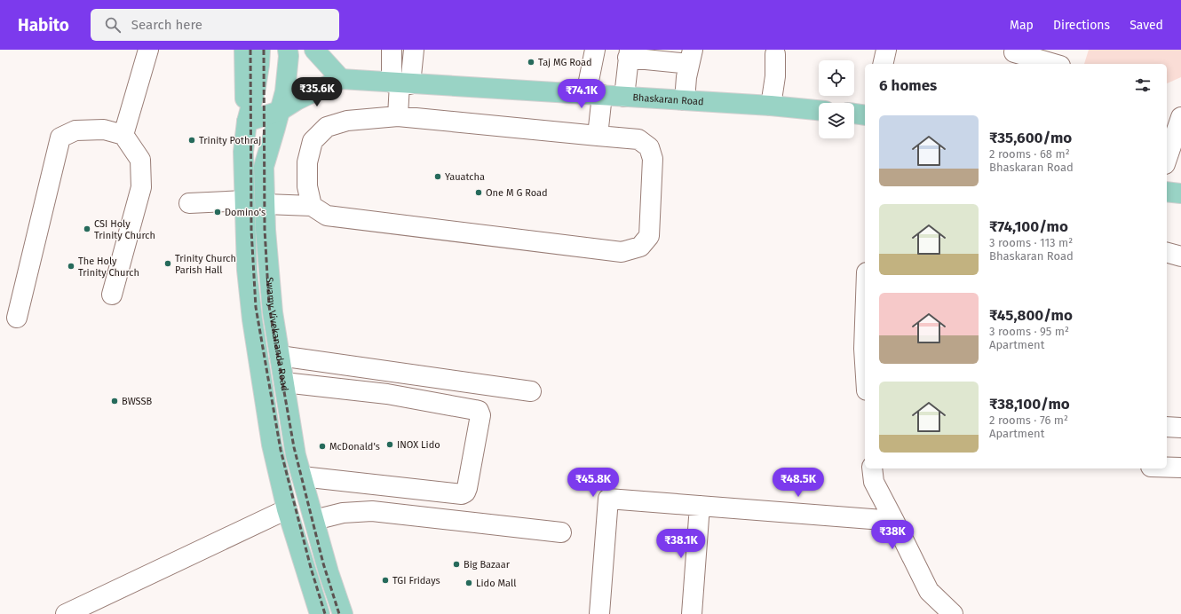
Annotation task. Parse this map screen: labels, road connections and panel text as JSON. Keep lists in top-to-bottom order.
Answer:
{
  "streets": {
    "main road": ["Bhaskaran Road", "Swamy Vivekananda Road"]
  },
  "crossings": [
    ["Bhaskaran Road", "Swamy Vivekananda Road"]
  ],
  "places": [
    "Taj MG Road",
    "Trinity Pothraj",
    "Yauatcha",
    "One M G Road",
    "Domino's",
    "CSI Holy Trinity Church",
    "Trinity Church Parish Hall",
    "The Holy Trinity Church",
    "BWSSB",
    "INOX Lido",
    "McDonald's",
    "Big Bazaar",
    "TGI Fridays",
    "Lido Mall"
  ],
  "page": {
    "header": "Habito",
    "search": "Search here",
    "nav": ["Map", "Directions", "Saved"],
    "heading": "6 homes",
    "price": [
      "₹35.6K",
      "₹74.1K",
      "₹45.8K",
      "₹48.5K",
      "₹38K",
      "₹38.1K"
    ],
    "list": [
      {
        "name": "₹35,600/mo",
        "note": "2 rooms · 68 m² · Bhaskaran Road"
      },
      {
        "name": "₹74,100/mo",
        "note": "3 rooms · 113 m² · Bhaskaran Road"
      },
      {
        "name": "₹45,800/mo",
        "note": "3 rooms · 95 m² · Apartment"
      },
      {
        "name": "₹38,100/mo",
        "note": "2 rooms · 76 m² · Apartment"
      }
    ]
  }
}
